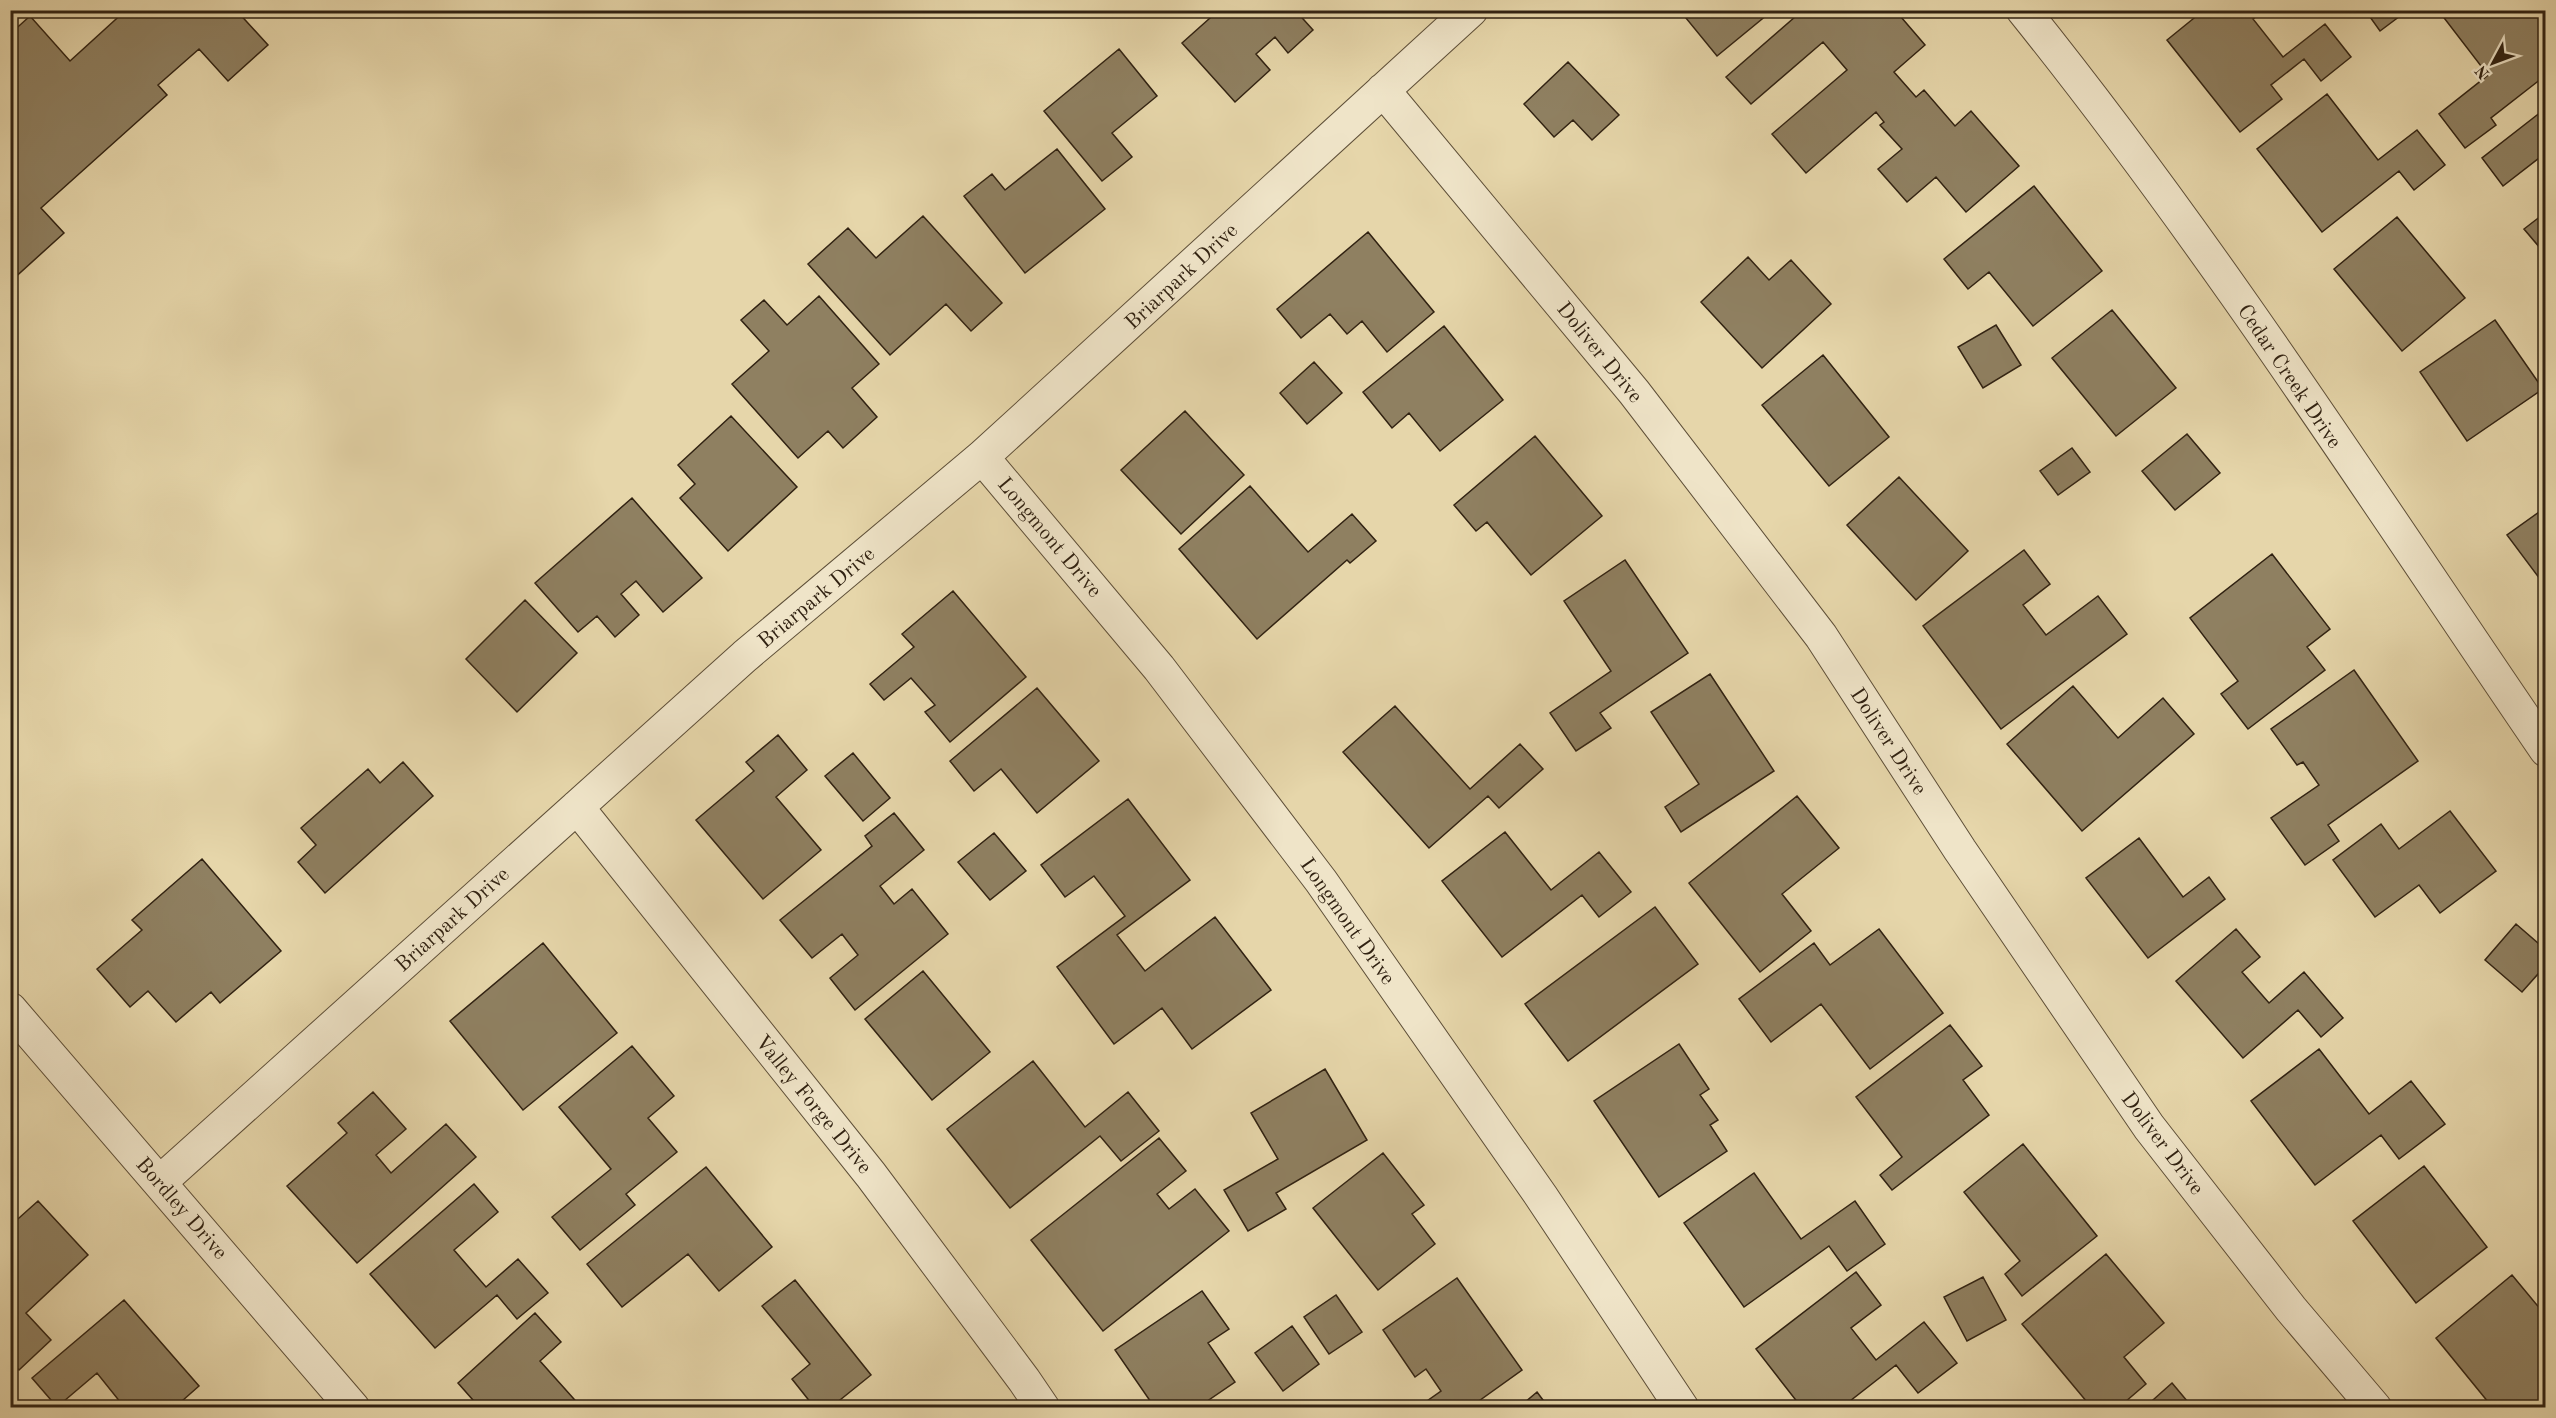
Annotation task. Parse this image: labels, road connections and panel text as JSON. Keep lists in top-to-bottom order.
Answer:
{
  "streets": {
    "street": [
      "Briarpark Drive",
      "Doliver Drive",
      "Cedar Creek Drive",
      "Longmont Drive",
      "Valley Forge Drive",
      "Bordley Drive"
    ]
  },
  "crossings": [
    ["Briarpark Drive", "Doliver Drive"],
    ["Briarpark Drive", "Longmont Drive"],
    ["Briarpark Drive", "Valley Forge Drive"],
    ["Briarpark Drive", "Bordley Drive"]
  ],
  "north": "bottom left"
}
